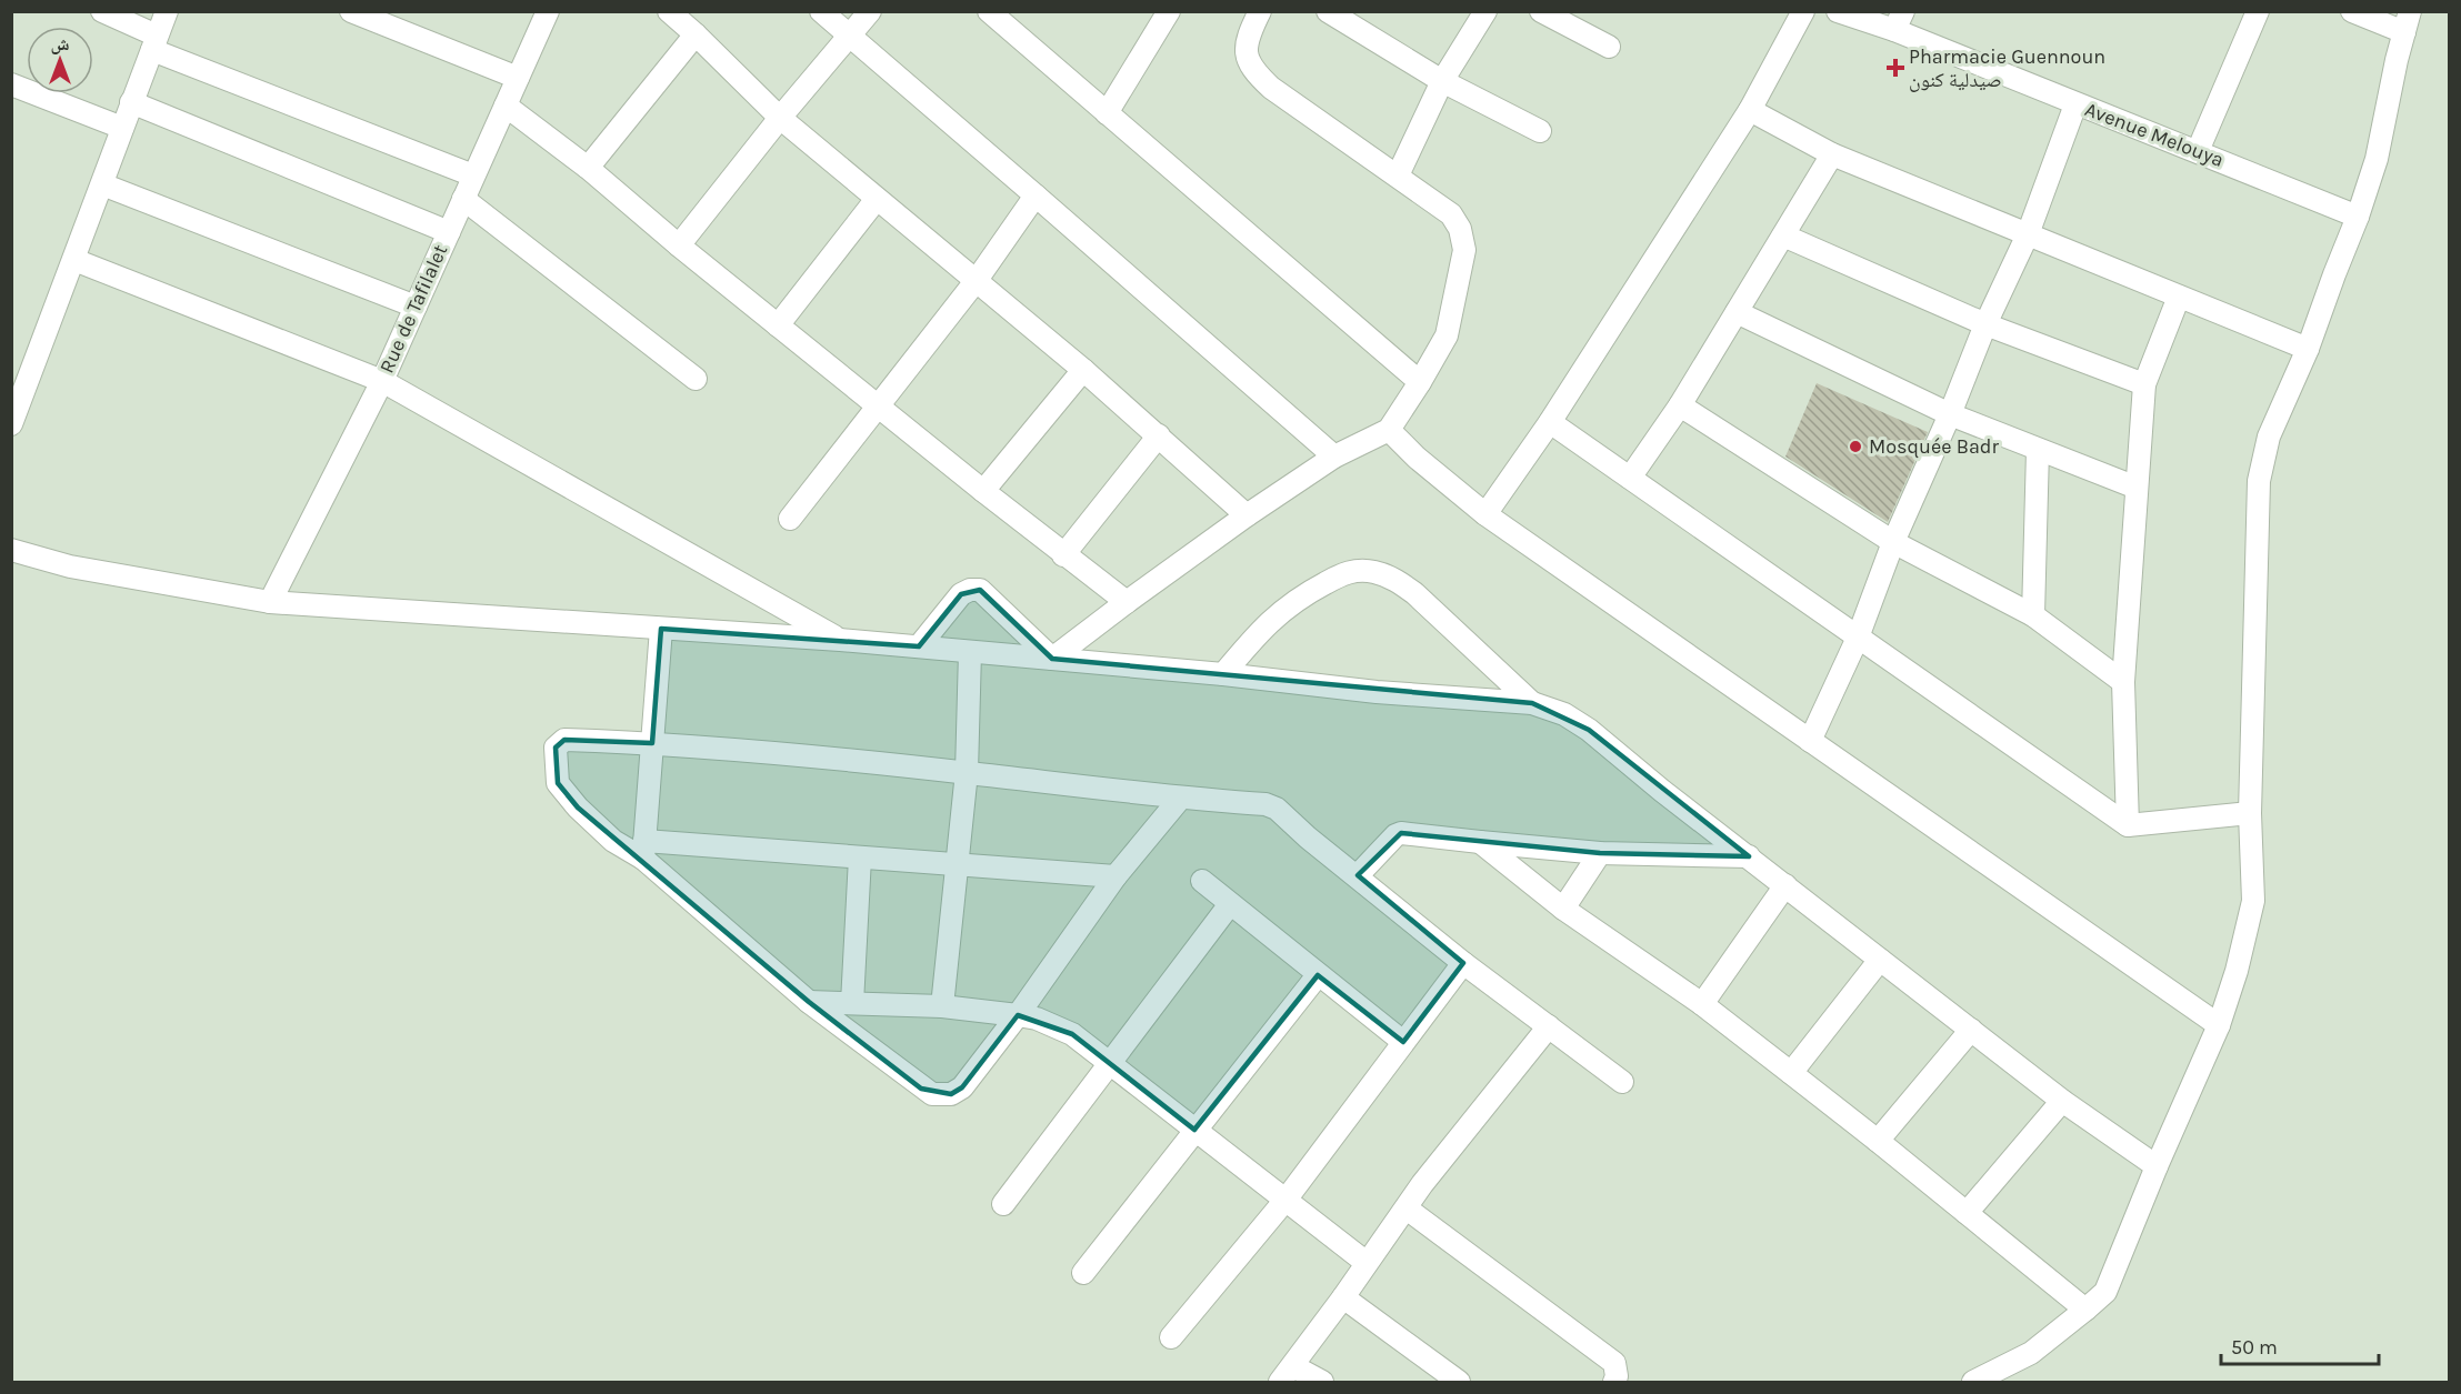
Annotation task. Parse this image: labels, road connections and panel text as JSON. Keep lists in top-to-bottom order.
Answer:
{
  "streets": {
    "street": ["Avenue Melouya", "Rue de Tafilalet"]
  },
  "places": {
    "health": ["Pharmacie Guennoun صيدلية كنون"],
    "other": ["Mosquée Badr"]
  },
  "scale_bar": "50 m",
  "north": "top"
}
